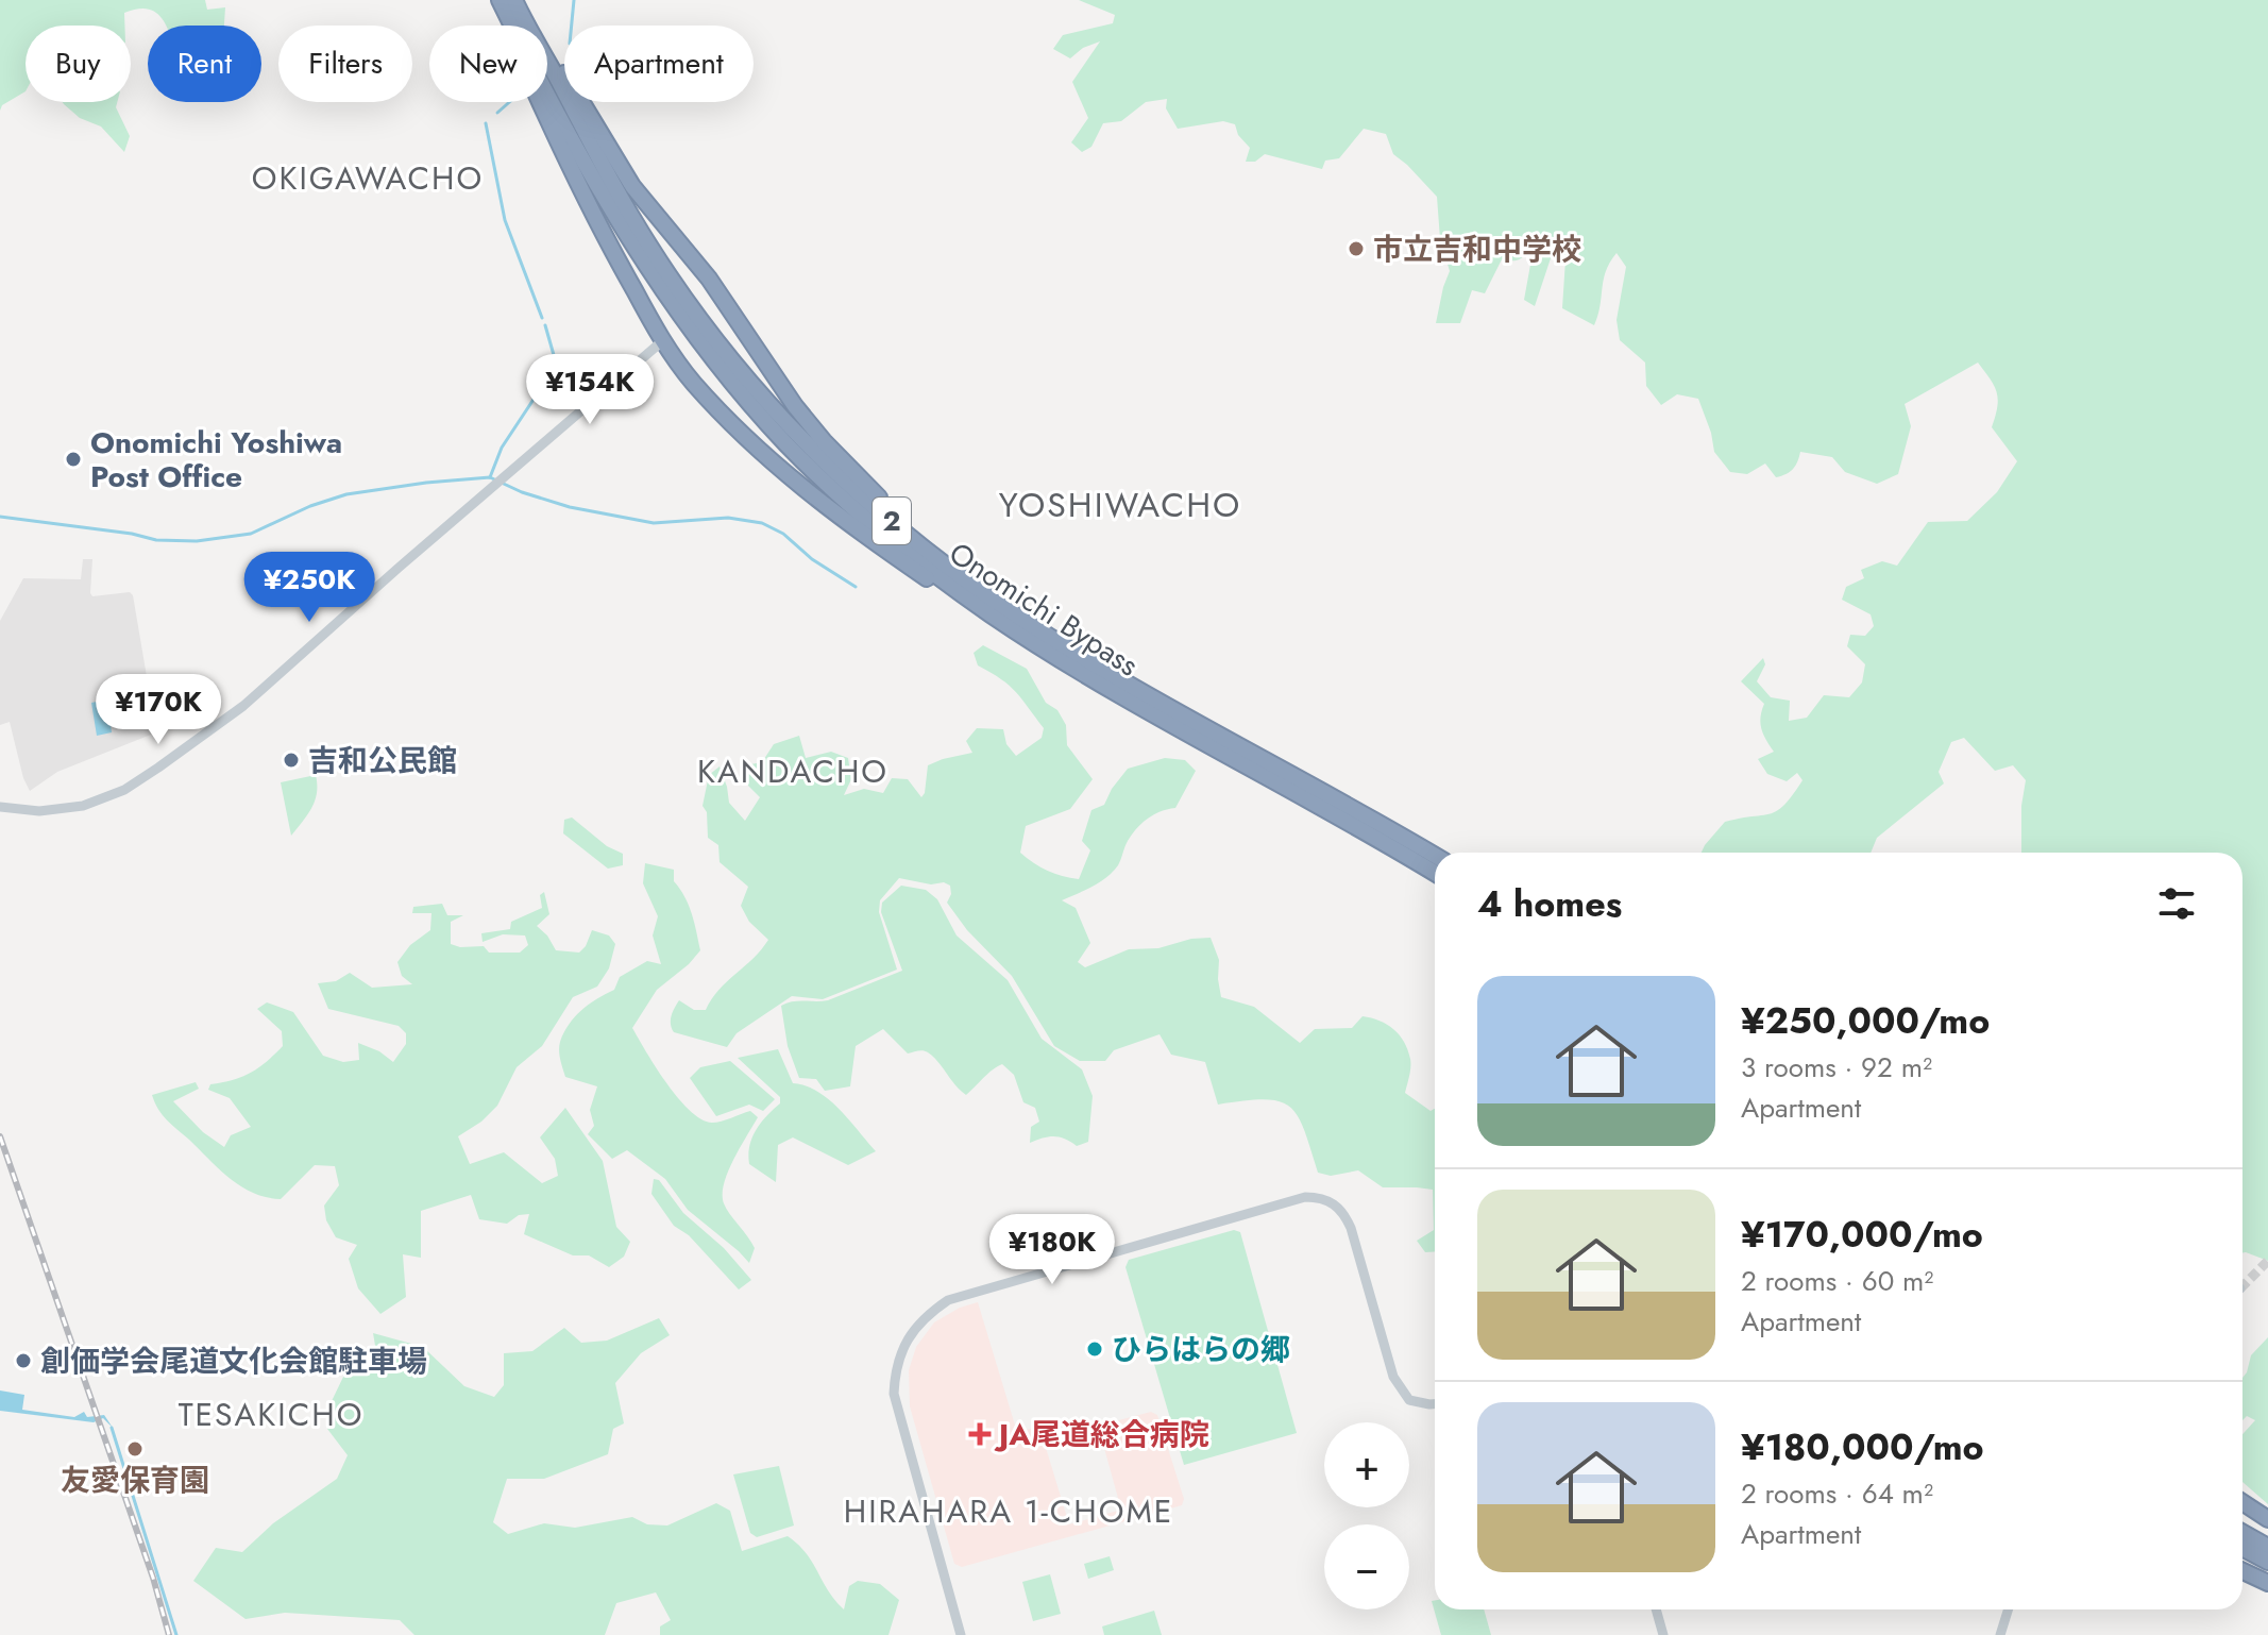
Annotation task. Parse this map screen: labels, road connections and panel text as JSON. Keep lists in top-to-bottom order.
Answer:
{
  "streets": {
    "highway": ["2", "Onomichi Bypass"]
  },
  "districts": [
    "OKIGAWACHO",
    "YOSHIWACHO",
    "KANDACHO",
    "TESAKICHO",
    "HIRAHARA 1-CHOME"
  ],
  "places": {
    "other": [
      "市立吉和中学校",
      "Onomichi Yoshiwa Post Office",
      "吉和公民館",
      "ひらはらの郷",
      "創価学会尾道文化会館駐車場",
      "友愛保育園"
    ],
    "health": ["JA尾道総合病院"]
  },
  "page": {
    "chip": [
      "Buy",
      "Rent",
      "Filters",
      "New",
      "Apartment"
    ],
    "price": [
      "¥154K",
      "¥250K",
      "¥170K",
      "¥180K"
    ],
    "heading": "4 homes",
    "list": [
      {
        "name": "¥250,000/mo",
        "note": "3 rooms · 92 m² · Apartment"
      },
      {
        "name": "¥170,000/mo",
        "note": "2 rooms · 60 m² · Apartment"
      },
      {
        "name": "¥180,000/mo",
        "note": "2 rooms · 64 m² · Apartment"
      }
    ],
    "map_buttons": ["+", "−"]
  }
}
